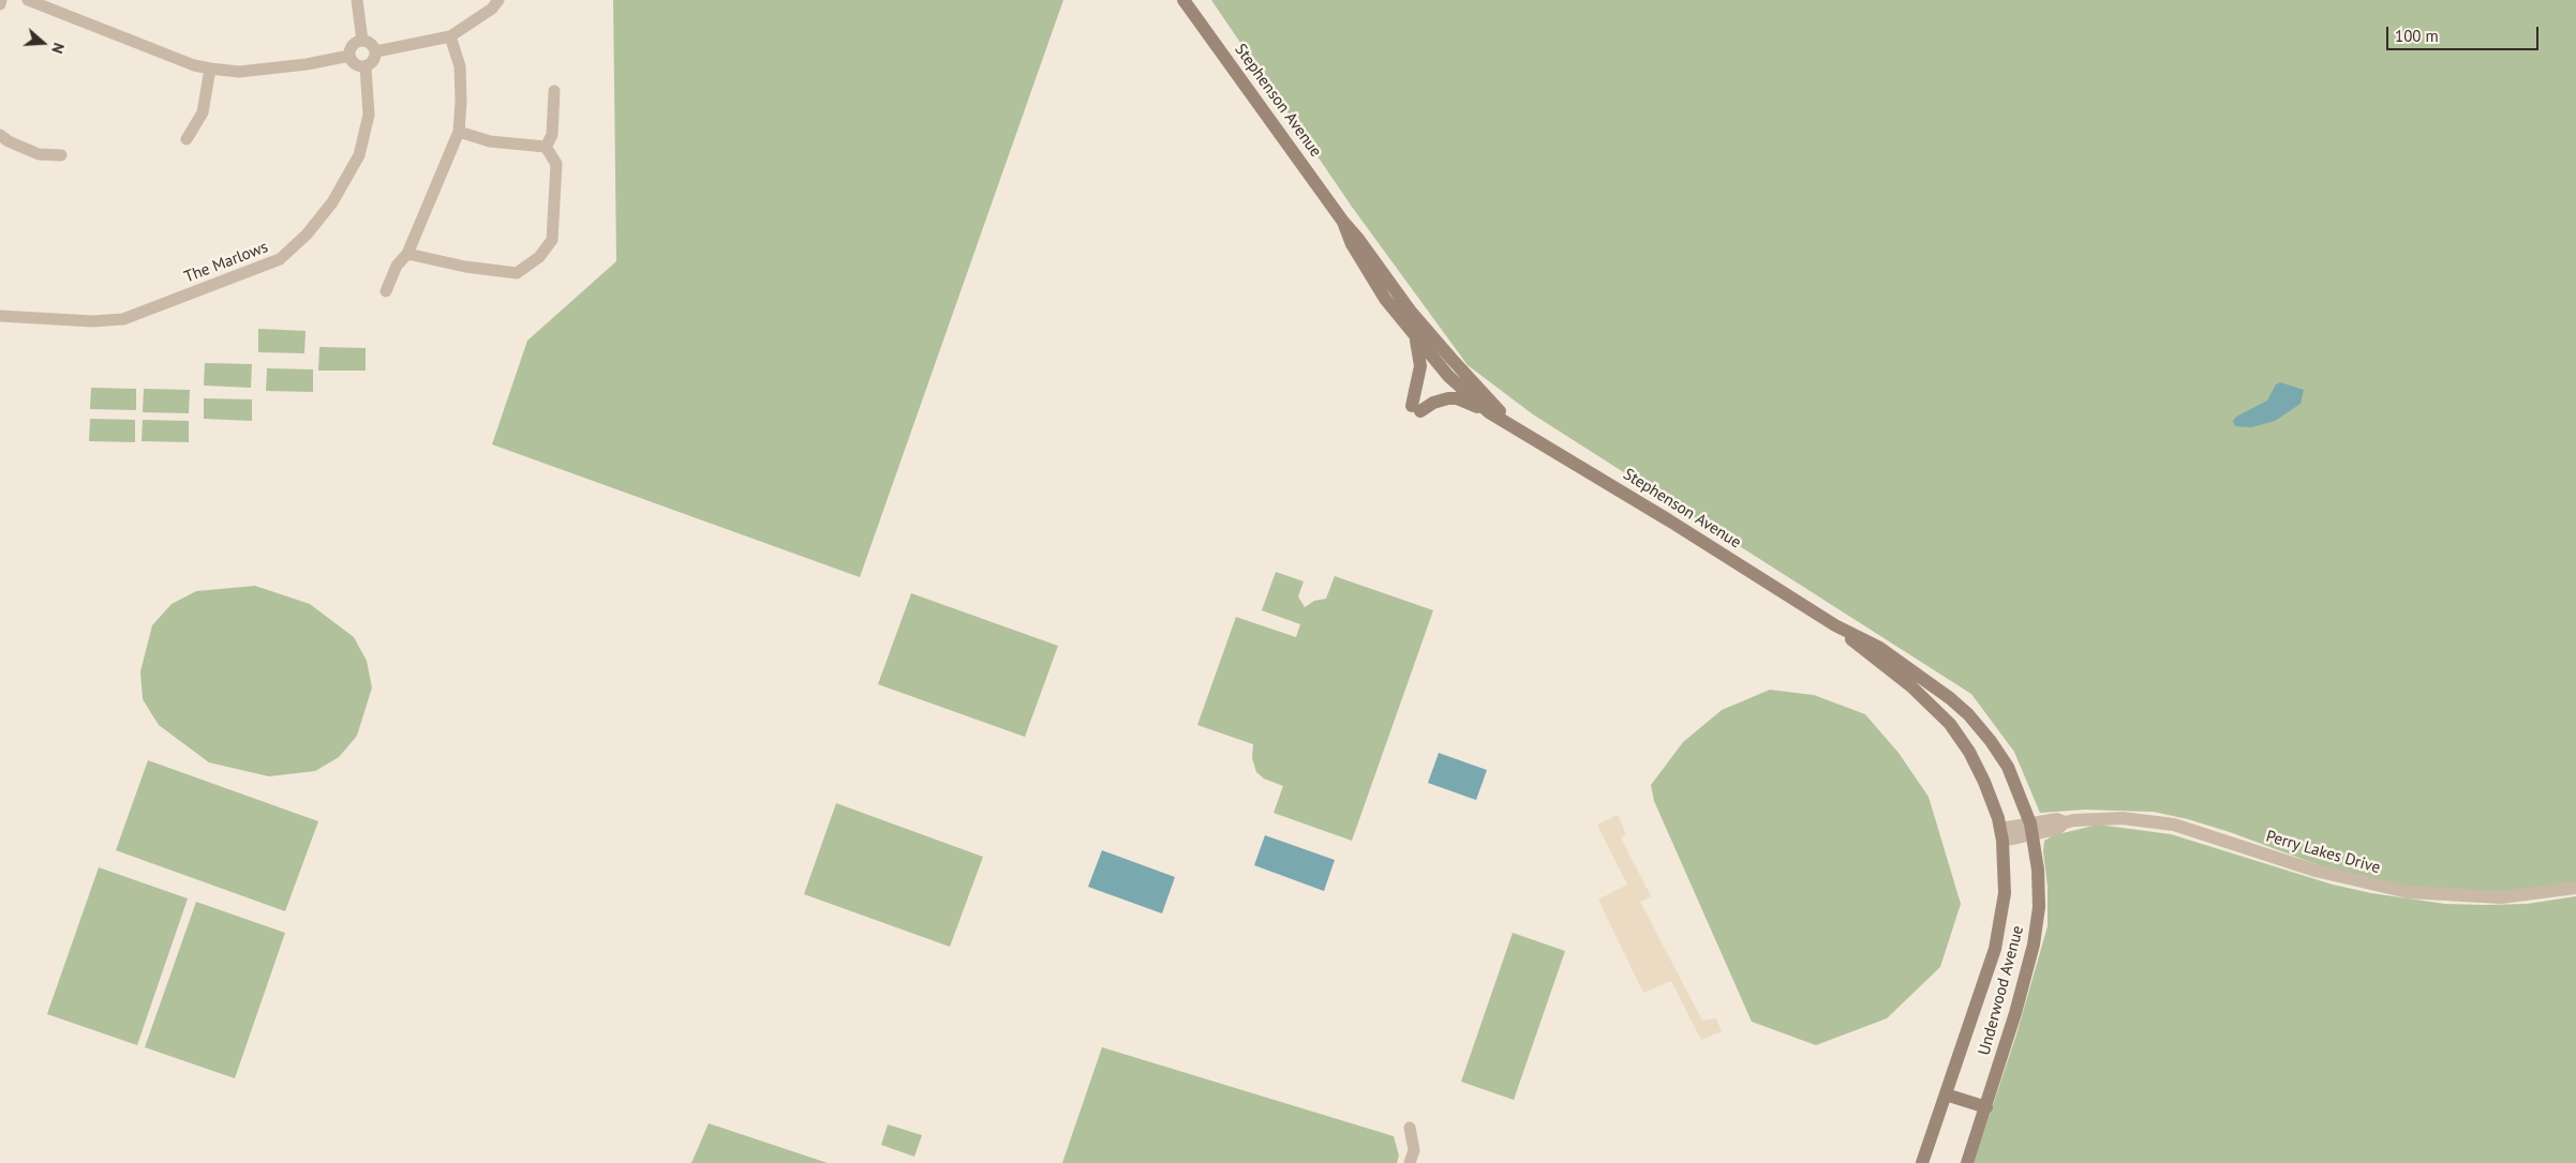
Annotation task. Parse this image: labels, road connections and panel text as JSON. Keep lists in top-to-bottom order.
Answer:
{
  "streets": {
    "main road": ["Stephenson Avenue", "Underwood Avenue"],
    "street": ["The Marlows", "Perry Lakes Drive"]
  },
  "crossings": [
    ["Stephenson Avenue", "Perry Lakes Drive"],
    ["Stephenson Avenue", "Underwood Avenue"],
    ["Perry Lakes Drive", "Underwood Avenue"]
  ],
  "scale_bar": "100 m",
  "north": "right"
}
